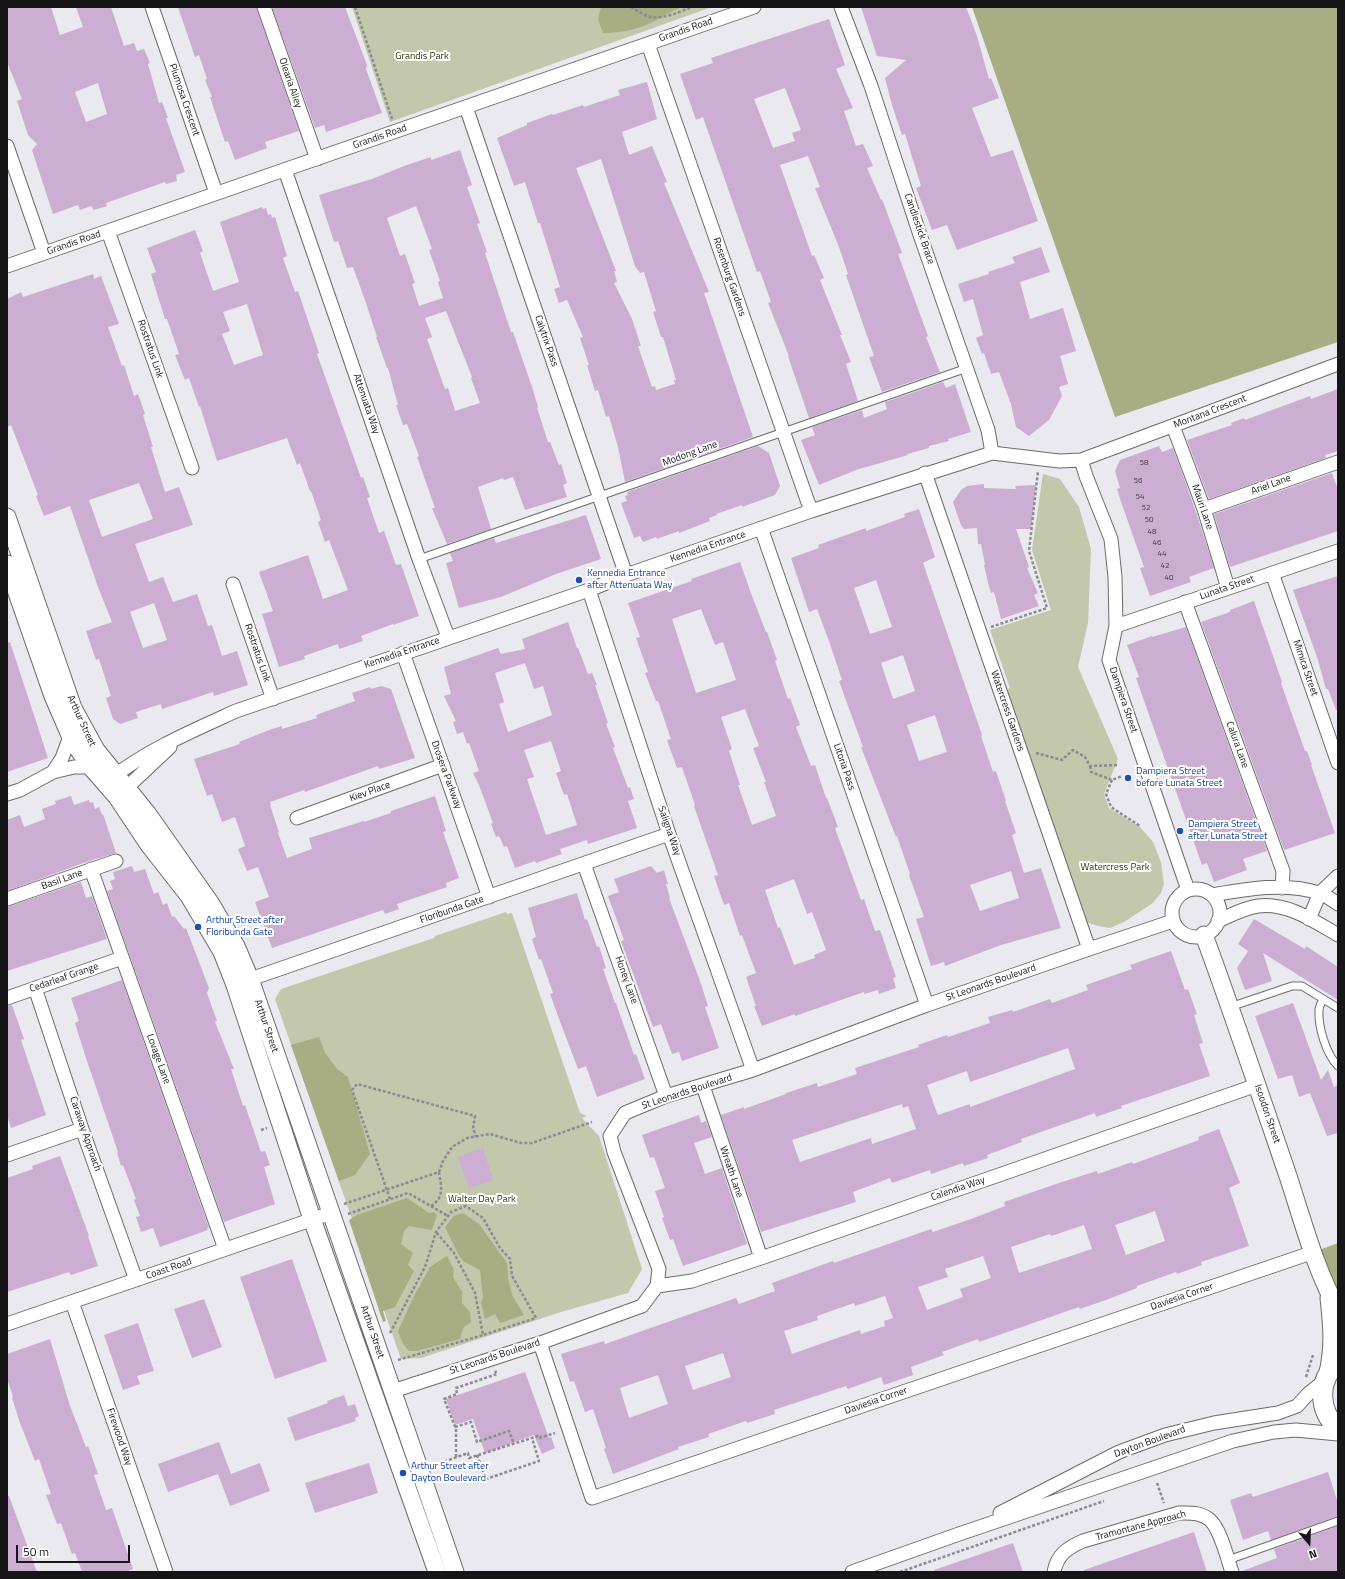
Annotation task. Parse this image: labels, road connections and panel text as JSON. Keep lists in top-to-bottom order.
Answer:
{
  "streets": {
    "street": [
      "Grandis Road",
      "Olearia Alley",
      "Plumosa Crescent",
      "Candlestick Brace",
      "Rosenburg Gardens",
      "Calytrix Pass",
      "Rostratus Link",
      "Attenuata Way",
      "Montana Crescent",
      "Ariel Lane",
      "Mauri Lane",
      "Kennedia Entrance",
      "Lunata Street",
      "Mimica Street",
      "Dampiera Street",
      "Watercress Gardens",
      "Arthur Street",
      "Calura Lane",
      "Litoria Pass",
      "Drosera Parkway",
      "Kiev Place",
      "Saligna Way",
      "Basil Lane",
      "Floribunda Gate",
      "Cedarleaf Grange",
      "Honey Lane",
      "St Leonards Boulevard",
      "Lovage Lane",
      "Isoodon Street",
      "Caraway Approach",
      "Wreath Lane",
      "Calendia Way",
      "Coast Road",
      "Daviesia Corner",
      "Firewood Way",
      "Dayton Boulevard",
      "Tramontane Approach"
    ],
    "lane": ["Modong Lane"]
  },
  "crossings": [
    ["Grandis Road", "Olearia Alley"],
    ["Grandis Road", "Plumosa Crescent"],
    ["Grandis Road", "Rosenburg Gardens"],
    ["Grandis Road", "Calytrix Pass"],
    ["Grandis Road", "Rostratus Link"],
    ["Grandis Road", "Attenuata Way"],
    ["Candlestick Brace", "Modong Lane"],
    ["Candlestick Brace", "Kennedia Entrance"],
    ["Rosenburg Gardens", "Modong Lane"],
    ["Rosenburg Gardens", "Kennedia Entrance"],
    ["Calytrix Pass", "Modong Lane"],
    ["Calytrix Pass", "Kennedia Entrance"],
    ["Rostratus Link", "Kennedia Entrance"],
    ["Attenuata Way", "Modong Lane"],
    ["Attenuata Way", "Kennedia Entrance"],
    ["Montana Crescent", "Mauri Lane"],
    ["Montana Crescent", "Kennedia Entrance"],
    ["Montana Crescent", "Dampiera Street"],
    ["Ariel Lane", "Mauri Lane"],
    ["Mauri Lane", "Lunata Street"],
    ["Kennedia Entrance", "Dampiera Street"],
    ["Kennedia Entrance", "Watercress Gardens"],
    ["Kennedia Entrance", "Arthur Street"],
    ["Kennedia Entrance", "Litoria Pass"],
    ["Kennedia Entrance", "Drosera Parkway"],
    ["Kennedia Entrance", "Saligna Way"],
    ["Lunata Street", "Mimica Street"],
    ["Lunata Street", "Dampiera Street"],
    ["Lunata Street", "Calura Lane"],
    ["Dampiera Street", "St Leonards Boulevard"],
    ["Dampiera Street", "Isoodon Street"],
    ["Watercress Gardens", "St Leonards Boulevard"],
    ["Arthur Street", "Floribunda Gate"],
    ["Arthur Street", "St Leonards Boulevard"],
    ["Arthur Street", "Coast Road"],
    ["Litoria Pass", "St Leonards Boulevard"],
    ["Drosera Parkway", "Kiev Place"],
    ["Drosera Parkway", "Floribunda Gate"],
    ["Saligna Way", "Floribunda Gate"],
    ["Saligna Way", "St Leonards Boulevard"],
    ["Basil Lane", "Lovage Lane"],
    ["Floribunda Gate", "Honey Lane"],
    ["Cedarleaf Grange", "Lovage Lane"],
    ["Cedarleaf Grange", "Caraway Approach"],
    ["Honey Lane", "St Leonards Boulevard"],
    ["St Leonards Boulevard", "Isoodon Street"],
    ["St Leonards Boulevard", "Wreath Lane"],
    ["St Leonards Boulevard", "Calendia Way"],
    ["St Leonards Boulevard", "Daviesia Corner"],
    ["Lovage Lane", "Coast Road"],
    ["Isoodon Street", "Calendia Way"],
    ["Isoodon Street", "Daviesia Corner"],
    ["Isoodon Street", "Dayton Boulevard"],
    ["Caraway Approach", "Coast Road"],
    ["Wreath Lane", "Calendia Way"],
    ["Coast Road", "Firewood Way"]
  ],
  "parks": ["Grandis Park", "Watercress Park", "Walter Day Park"],
  "places": [
    "Kennedia Entrance after Attenuata Way",
    "Dampiera Street before Lunata Street",
    "Dampiera Street after Lunata Street",
    "Arthur Street after Floribunda Gate",
    "Arthur Street after Dayton Boulevard"
  ],
  "house_numbers": [
    "58",
    "56",
    "54",
    "52",
    "50",
    "48",
    "46",
    "44",
    "42",
    "40"
  ],
  "scale_bar": "50 m",
  "north": "bottom"
}
